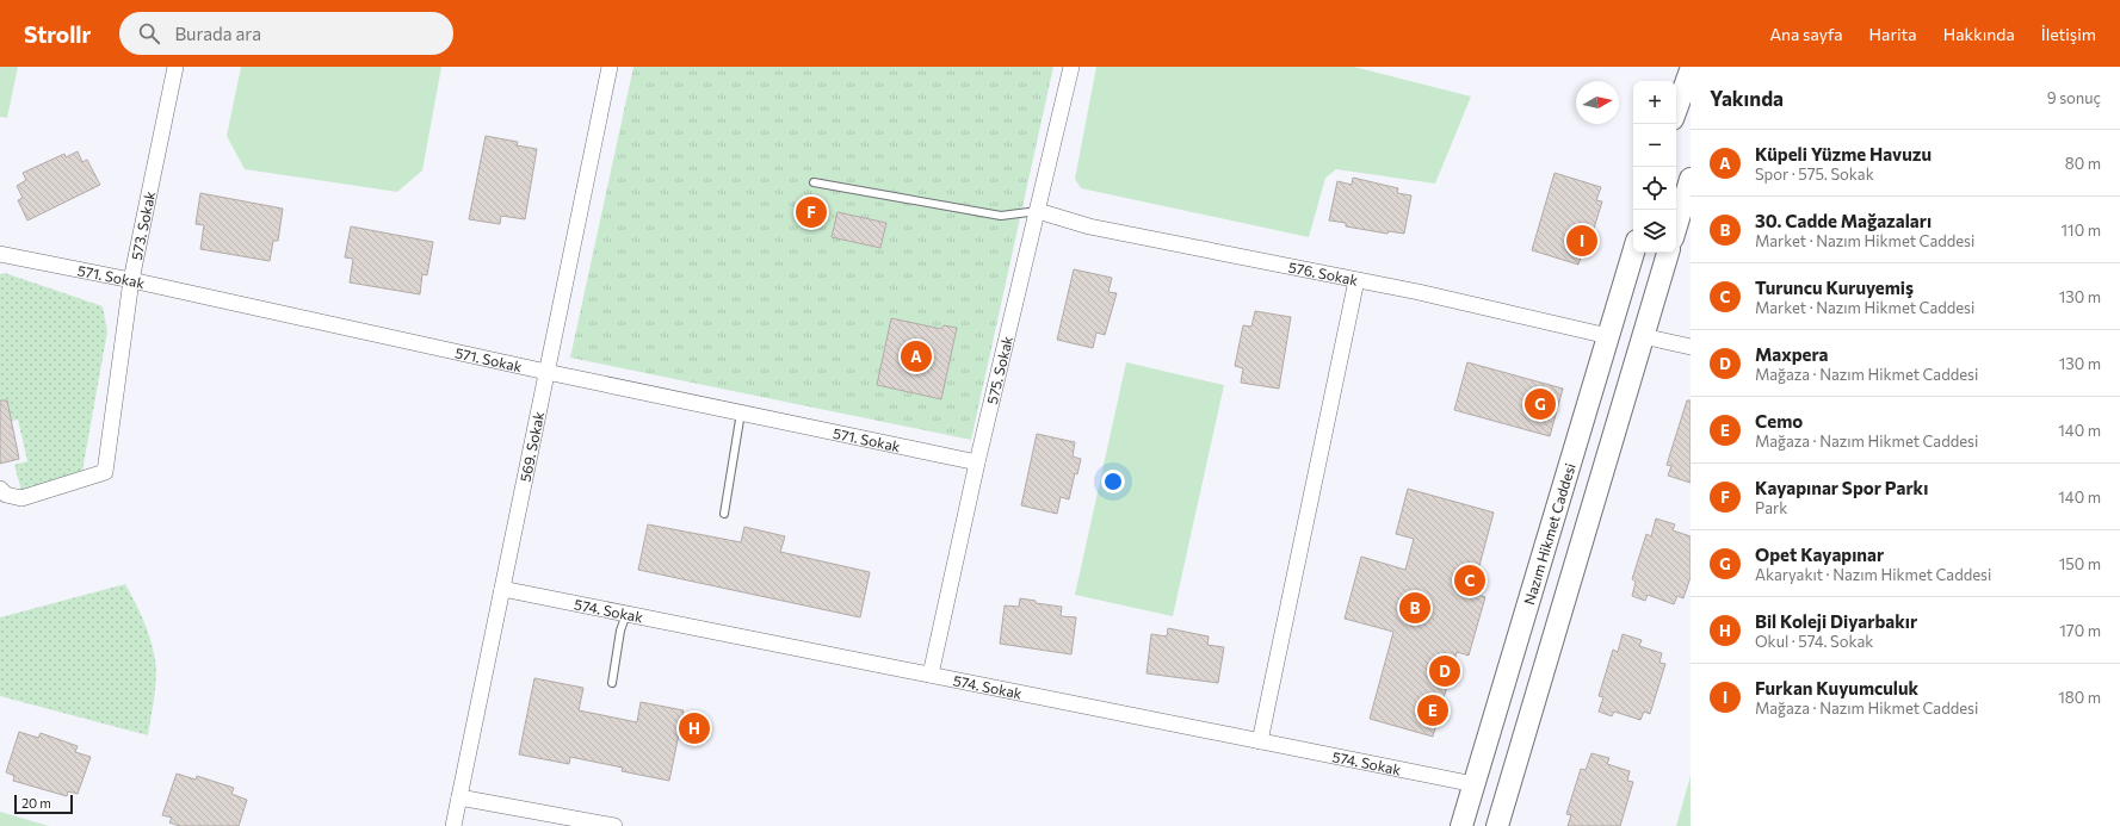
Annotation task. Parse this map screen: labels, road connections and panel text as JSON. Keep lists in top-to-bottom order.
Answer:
{
  "streets": {
    "main road": ["Nazım Hikmet Caddesi"],
    "street": [
      "573. Sokak",
      "576. Sokak",
      "571. Sokak",
      "575. Sokak",
      "569. Sokak",
      "574. Sokak"
    ]
  },
  "crossings": [
    ["573. Sokak", "571. Sokak"],
    ["576. Sokak", "575. Sokak"],
    ["576. Sokak", "Nazım Hikmet Caddesi"],
    ["571. Sokak", "575. Sokak"],
    ["571. Sokak", "569. Sokak"],
    ["575. Sokak", "574. Sokak"],
    ["569. Sokak", "574. Sokak"],
    ["Nazım Hikmet Caddesi", "574. Sokak"]
  ],
  "scale_bar": "20 m",
  "north": "right",
  "page": {
    "header": "Strollr",
    "search": "Burada ara",
    "nav": [
      "Ana sayfa",
      "Harita",
      "Hakkında",
      "İletişim"
    ],
    "heading": ["Yakında", "9 sonuç"],
    "map_buttons": ["+", "−"],
    "list": [
      {
        "mark": "A",
        "name": "Küpeli Yüzme Havuzu",
        "note": "Spor · 575. Sokak",
        "value": "80 m"
      },
      {
        "mark": "B",
        "name": "30. Cadde Mağazaları",
        "note": "Market · Nazım Hikmet Caddesi",
        "value": "110 m"
      },
      {
        "mark": "C",
        "name": "Turuncu Kuruyemiş",
        "note": "Market · Nazım Hikmet Caddesi",
        "value": "130 m"
      },
      {
        "mark": "D",
        "name": "Maxpera",
        "note": "Mağaza · Nazım Hikmet Caddesi",
        "value": "130 m"
      },
      {
        "mark": "E",
        "name": "Cemo",
        "note": "Mağaza · Nazım Hikmet Caddesi",
        "value": "140 m"
      },
      {
        "mark": "F",
        "name": "Kayapınar Spor Parkı",
        "note": "Park",
        "value": "140 m"
      },
      {
        "mark": "G",
        "name": "Opet Kayapınar",
        "note": "Akaryakıt · Nazım Hikmet Caddesi",
        "value": "150 m"
      },
      {
        "mark": "H",
        "name": "Bil Koleji Diyarbakır",
        "note": "Okul · 574. Sokak",
        "value": "170 m"
      },
      {
        "mark": "I",
        "name": "Furkan Kuyumculuk",
        "note": "Mağaza · Nazım Hikmet Caddesi",
        "value": "180 m"
      }
    ],
    "pins": [
      "F",
      "I",
      "A",
      "G",
      "C",
      "B",
      "D",
      "E",
      "H"
    ],
    "scale": "20 m"
  }
}
